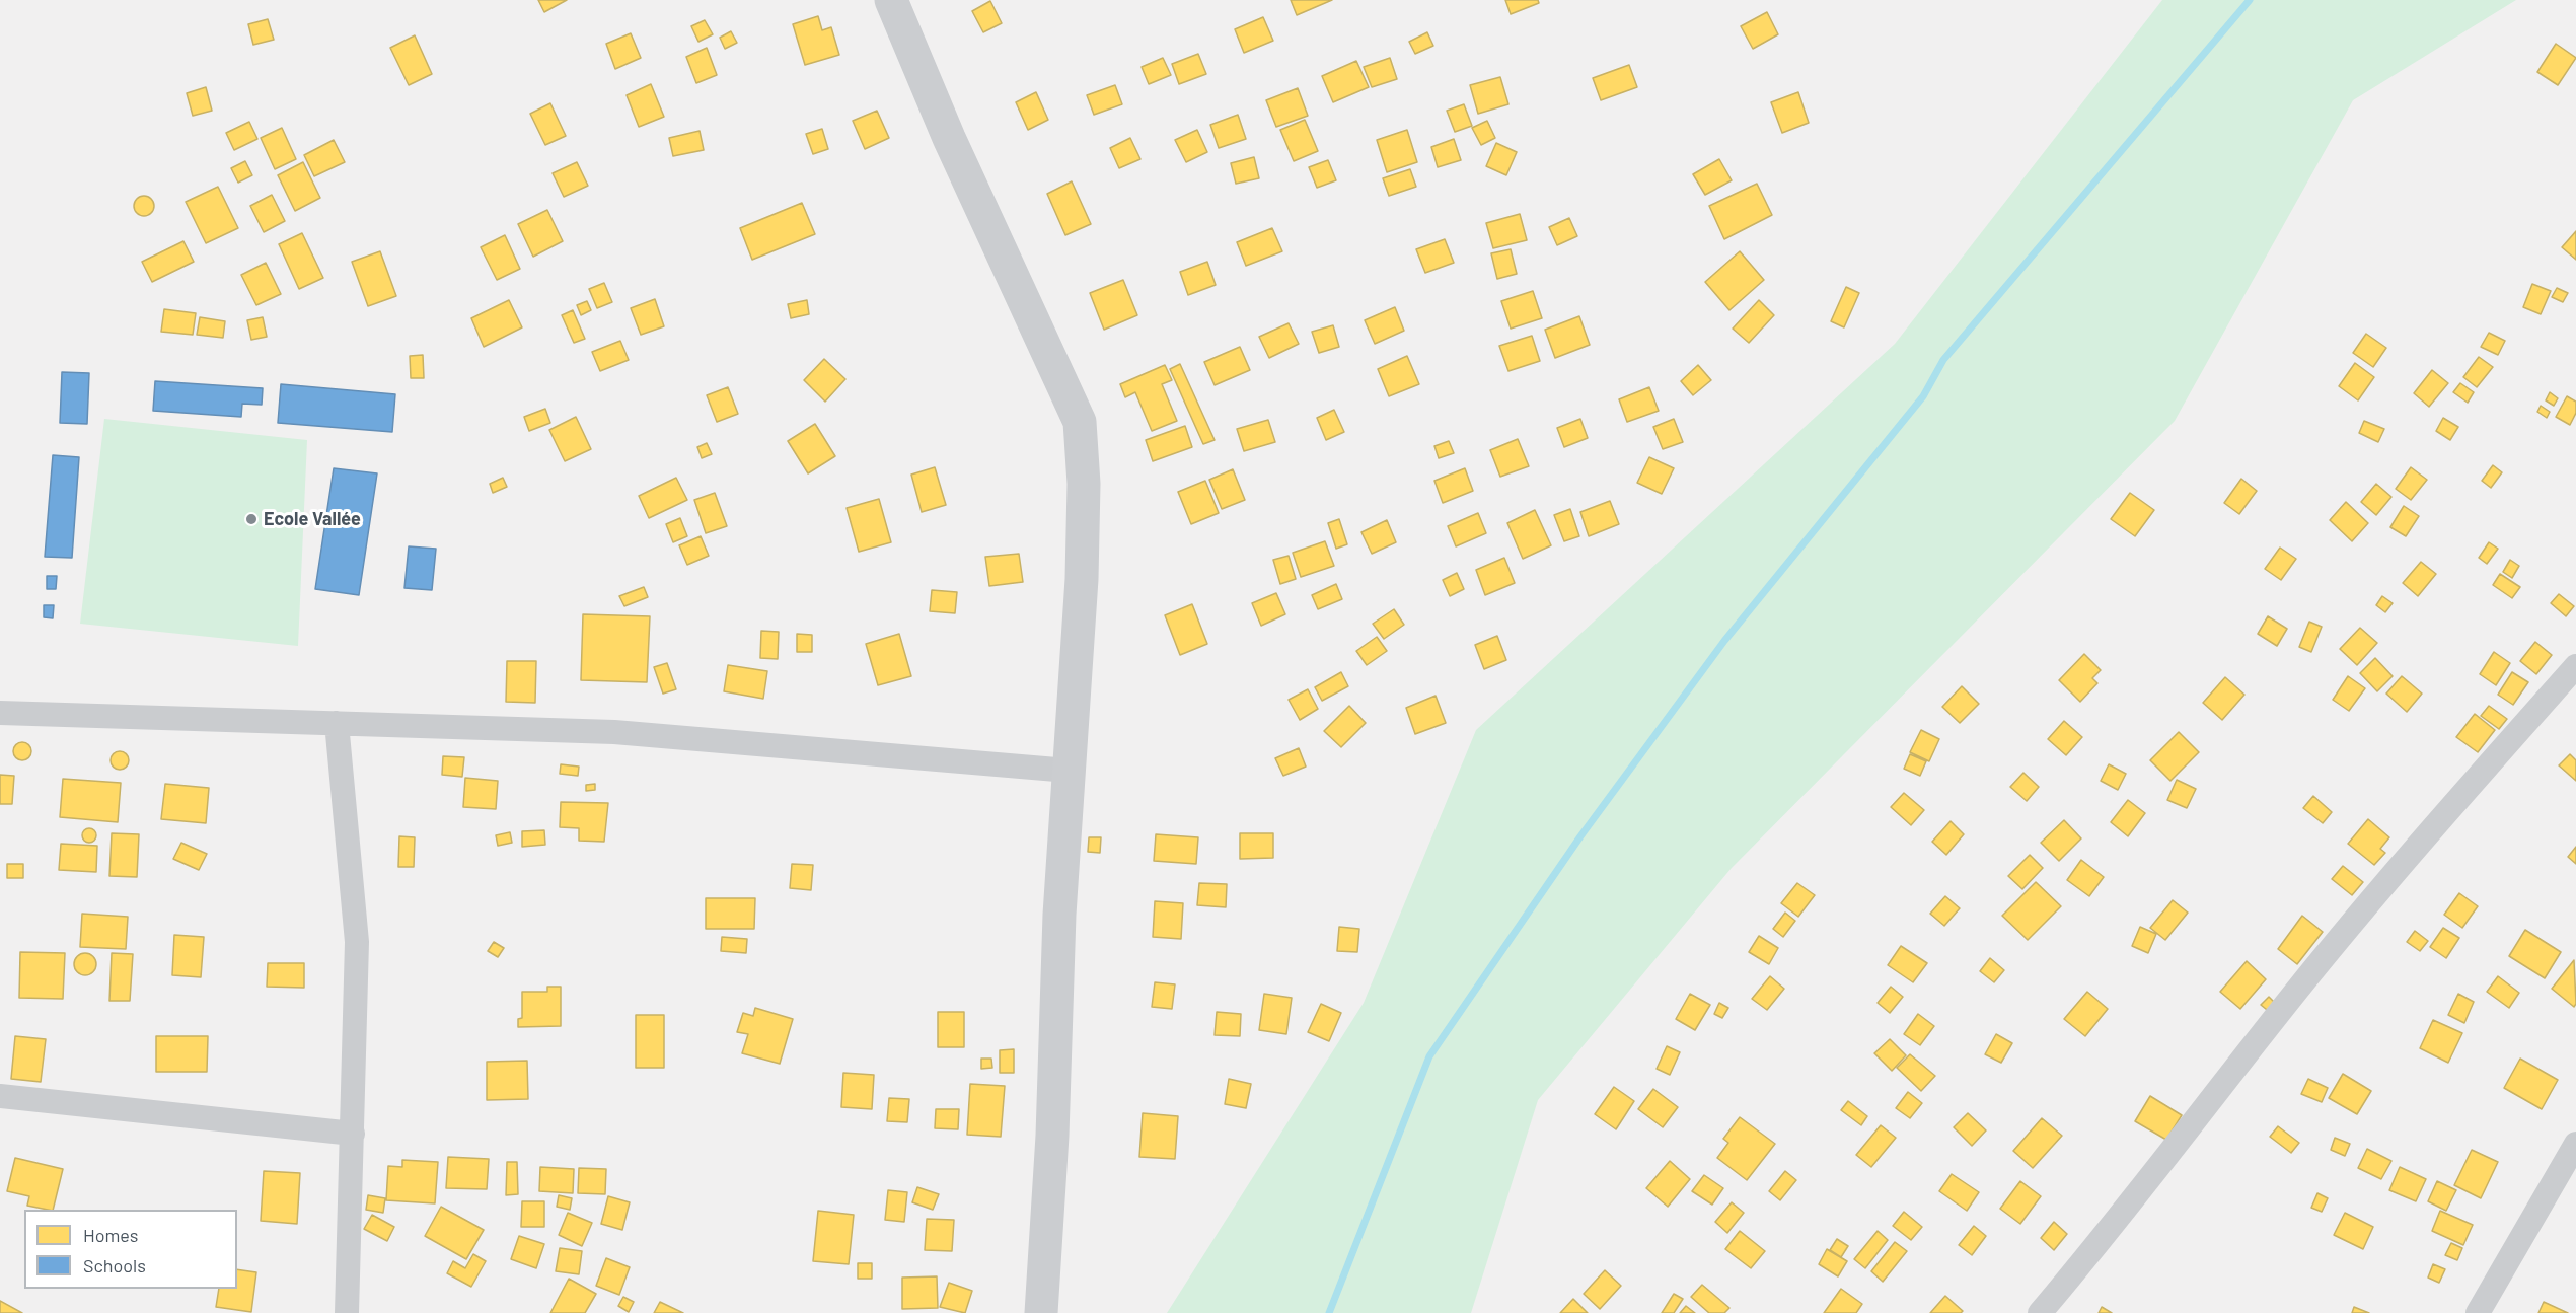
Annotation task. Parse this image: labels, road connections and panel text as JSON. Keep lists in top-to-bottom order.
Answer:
{
  "places": ["Ecole Vallée"],
  "legend": ["Homes", "Schools"]
}
